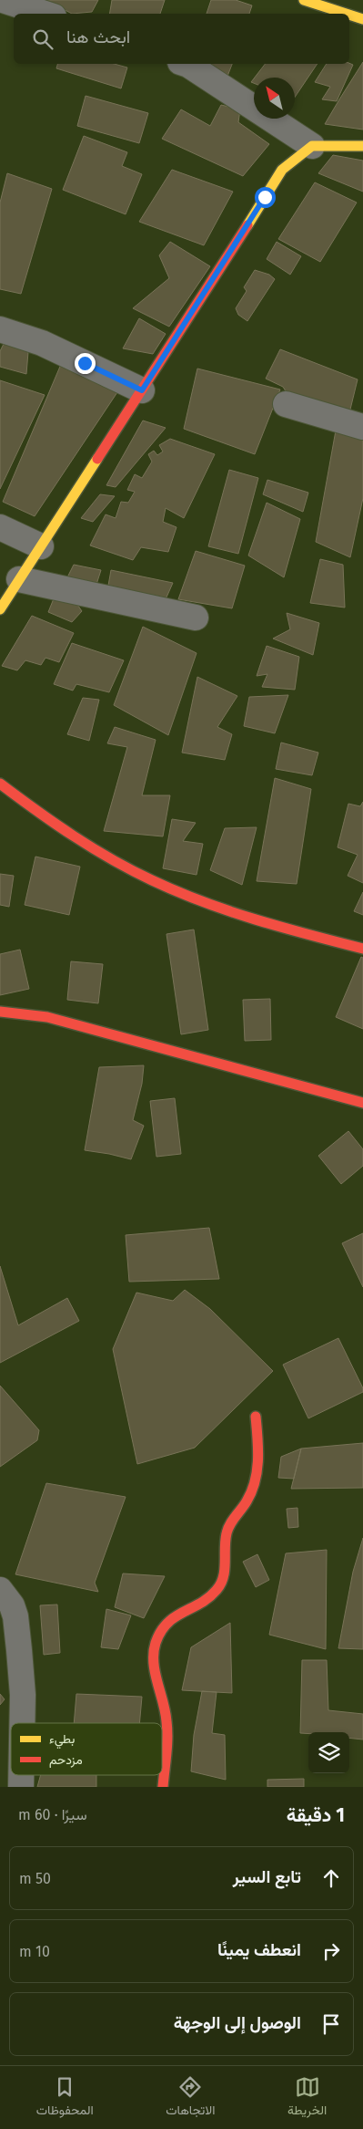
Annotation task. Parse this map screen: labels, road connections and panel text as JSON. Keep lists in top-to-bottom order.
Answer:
{
  "legend": ["بطيء", "مزدحم"],
  "north": "top left",
  "page": {
    "search": "ابحث هنا",
    "heading": ["1 دقيقة", "سيرًا · 60 m"],
    "list": [
      ["تابع السير", "50 m"],
      ["انعطف يمينًا", "10 m"],
      "الوصول إلى الوجهة"
    ],
    "nav": ["الخريطة", "الاتجاهات", "المحفوظات"]
  }
}
